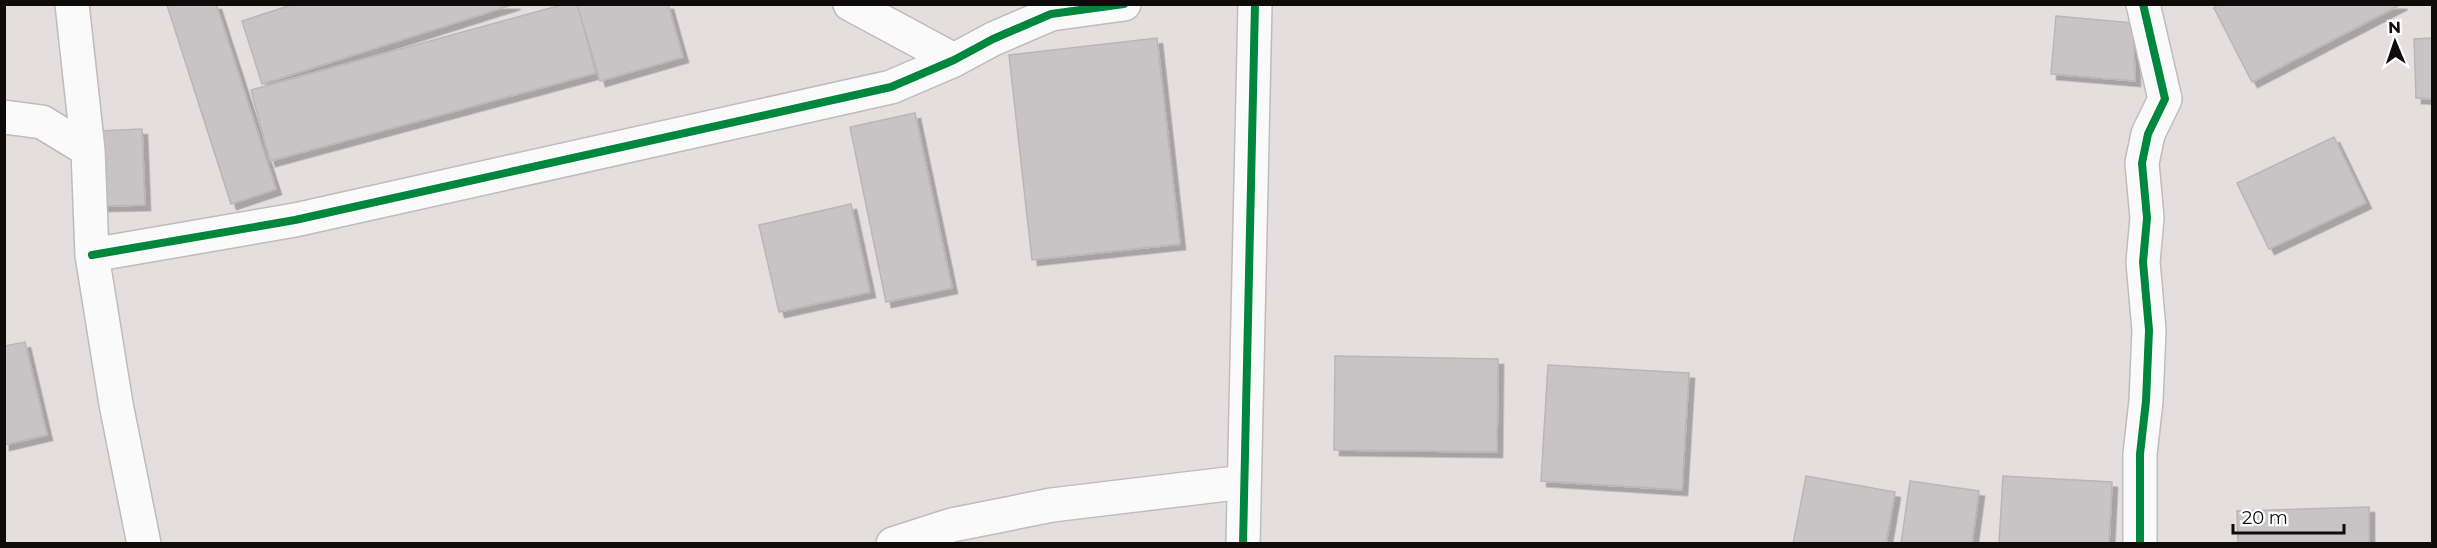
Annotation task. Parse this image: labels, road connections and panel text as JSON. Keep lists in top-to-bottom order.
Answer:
{
  "scale_bar": "20 m",
  "north": "top"
}
